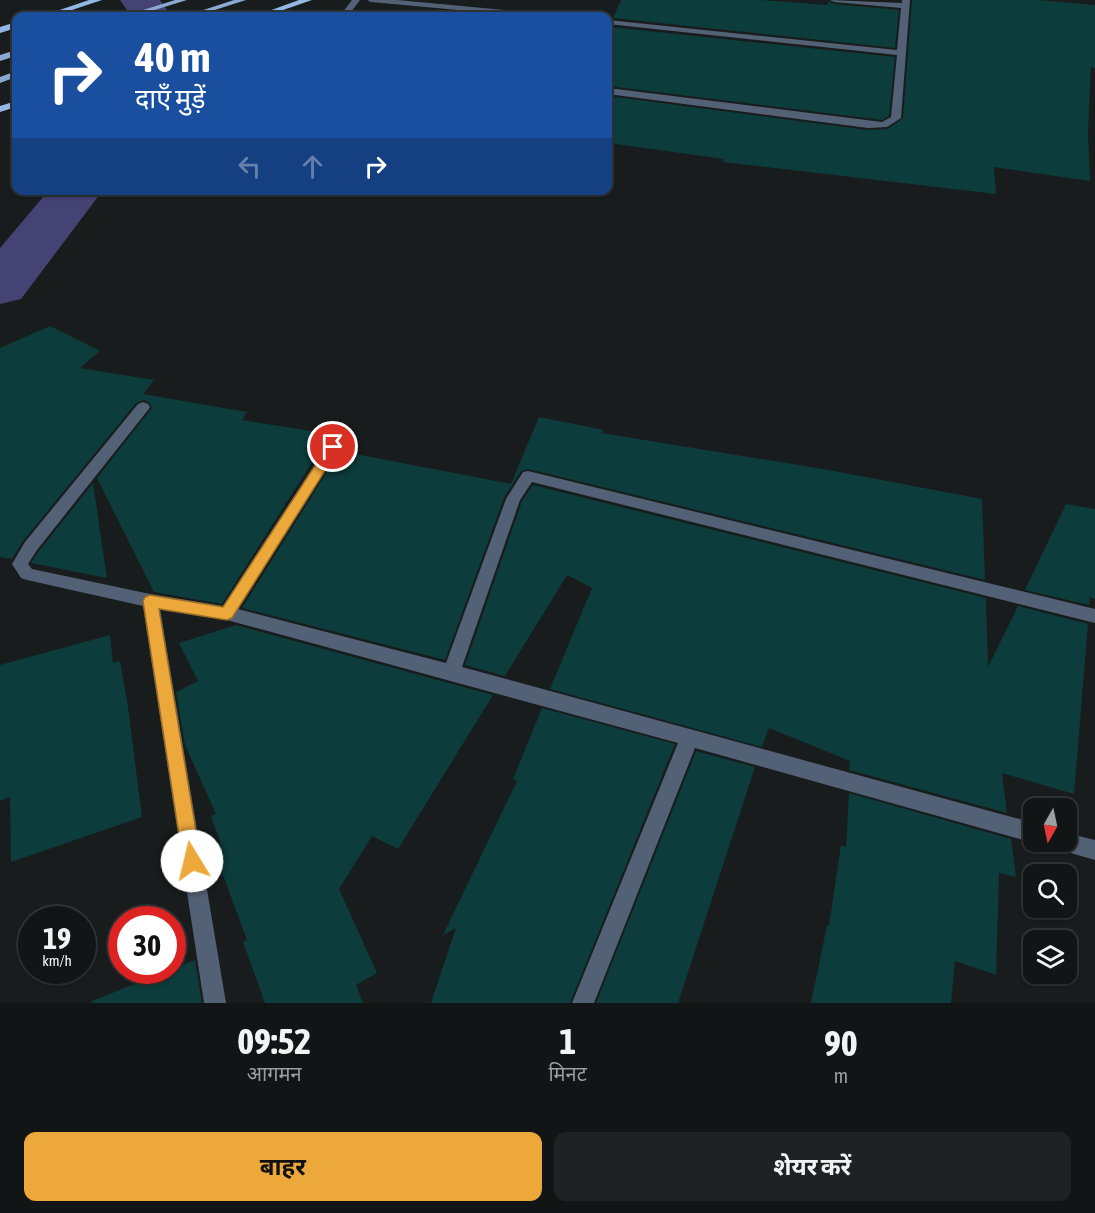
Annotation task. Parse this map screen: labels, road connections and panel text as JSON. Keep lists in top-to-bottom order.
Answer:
{
  "north": "bottom",
  "page": {
    "turn": ["40 m", "दाएँ मुड़ें"],
    "speed": "19 km/h",
    "limit": "30",
    "eta": [
      "09:52",
      "आगमन",
      "1",
      "मिनट",
      "90",
      "m"
    ],
    "buttons": ["बाहर", "शेयर करें"]
  }
}
